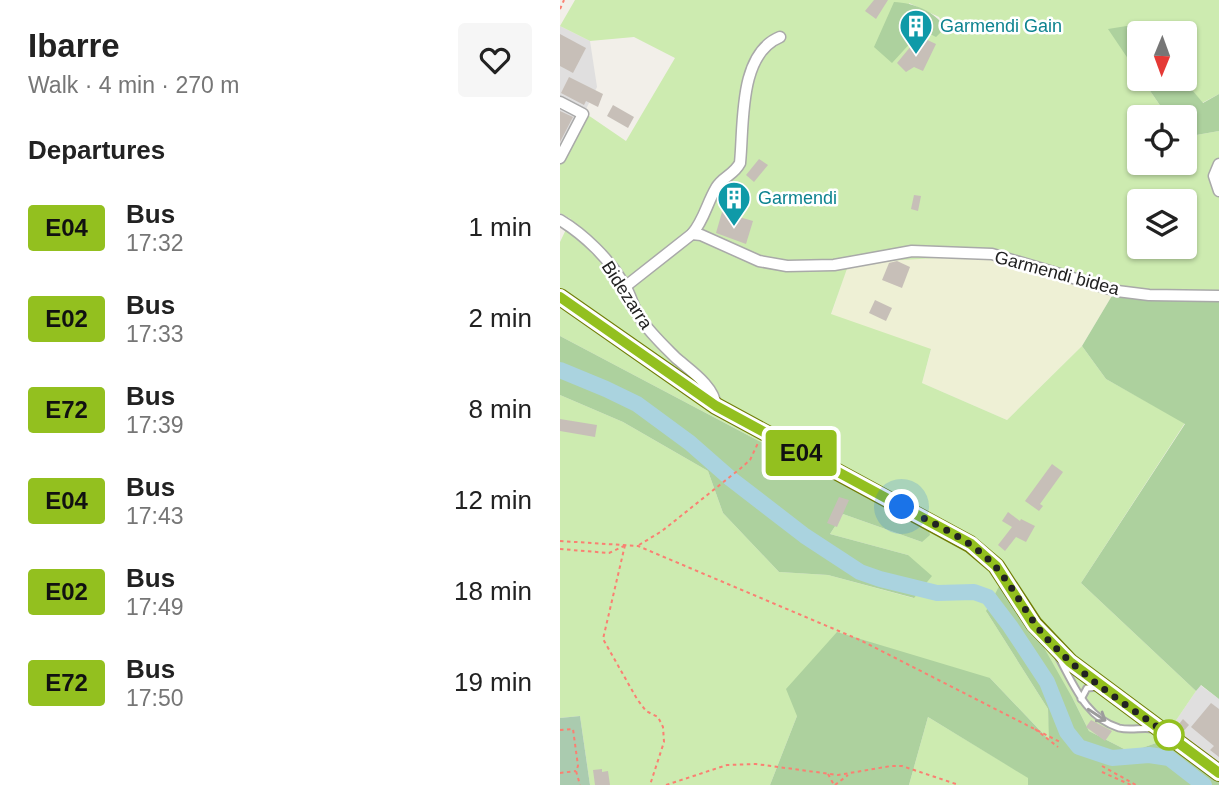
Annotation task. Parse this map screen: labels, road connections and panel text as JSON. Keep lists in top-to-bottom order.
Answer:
{
  "streets": {
    "street": ["Garmendi bidea", "Bidezarra"]
  },
  "places": {
    "building": ["Garmendi Gain", "Garmendi"]
  },
  "lines": ["bus line E04"],
  "north": "bottom",
  "page": {
    "heading": [
      ["Ibarre", "Walk · 4 min · 270 m"],
      "Departures"
    ],
    "on_map": "E04",
    "list": [
      {
        "mark": "E04",
        "name": "Bus",
        "note": "17:32",
        "value": "1 min"
      },
      {
        "mark": "E02",
        "name": "Bus",
        "note": "17:33",
        "value": "2 min"
      },
      {
        "mark": "E72",
        "name": "Bus",
        "note": "17:39",
        "value": "8 min"
      },
      {
        "mark": "E04",
        "name": "Bus",
        "note": "17:43",
        "value": "12 min"
      },
      {
        "mark": "E02",
        "name": "Bus",
        "note": "17:49",
        "value": "18 min"
      },
      {
        "mark": "E72",
        "name": "Bus",
        "note": "17:50",
        "value": "19 min"
      }
    ]
  }
}
